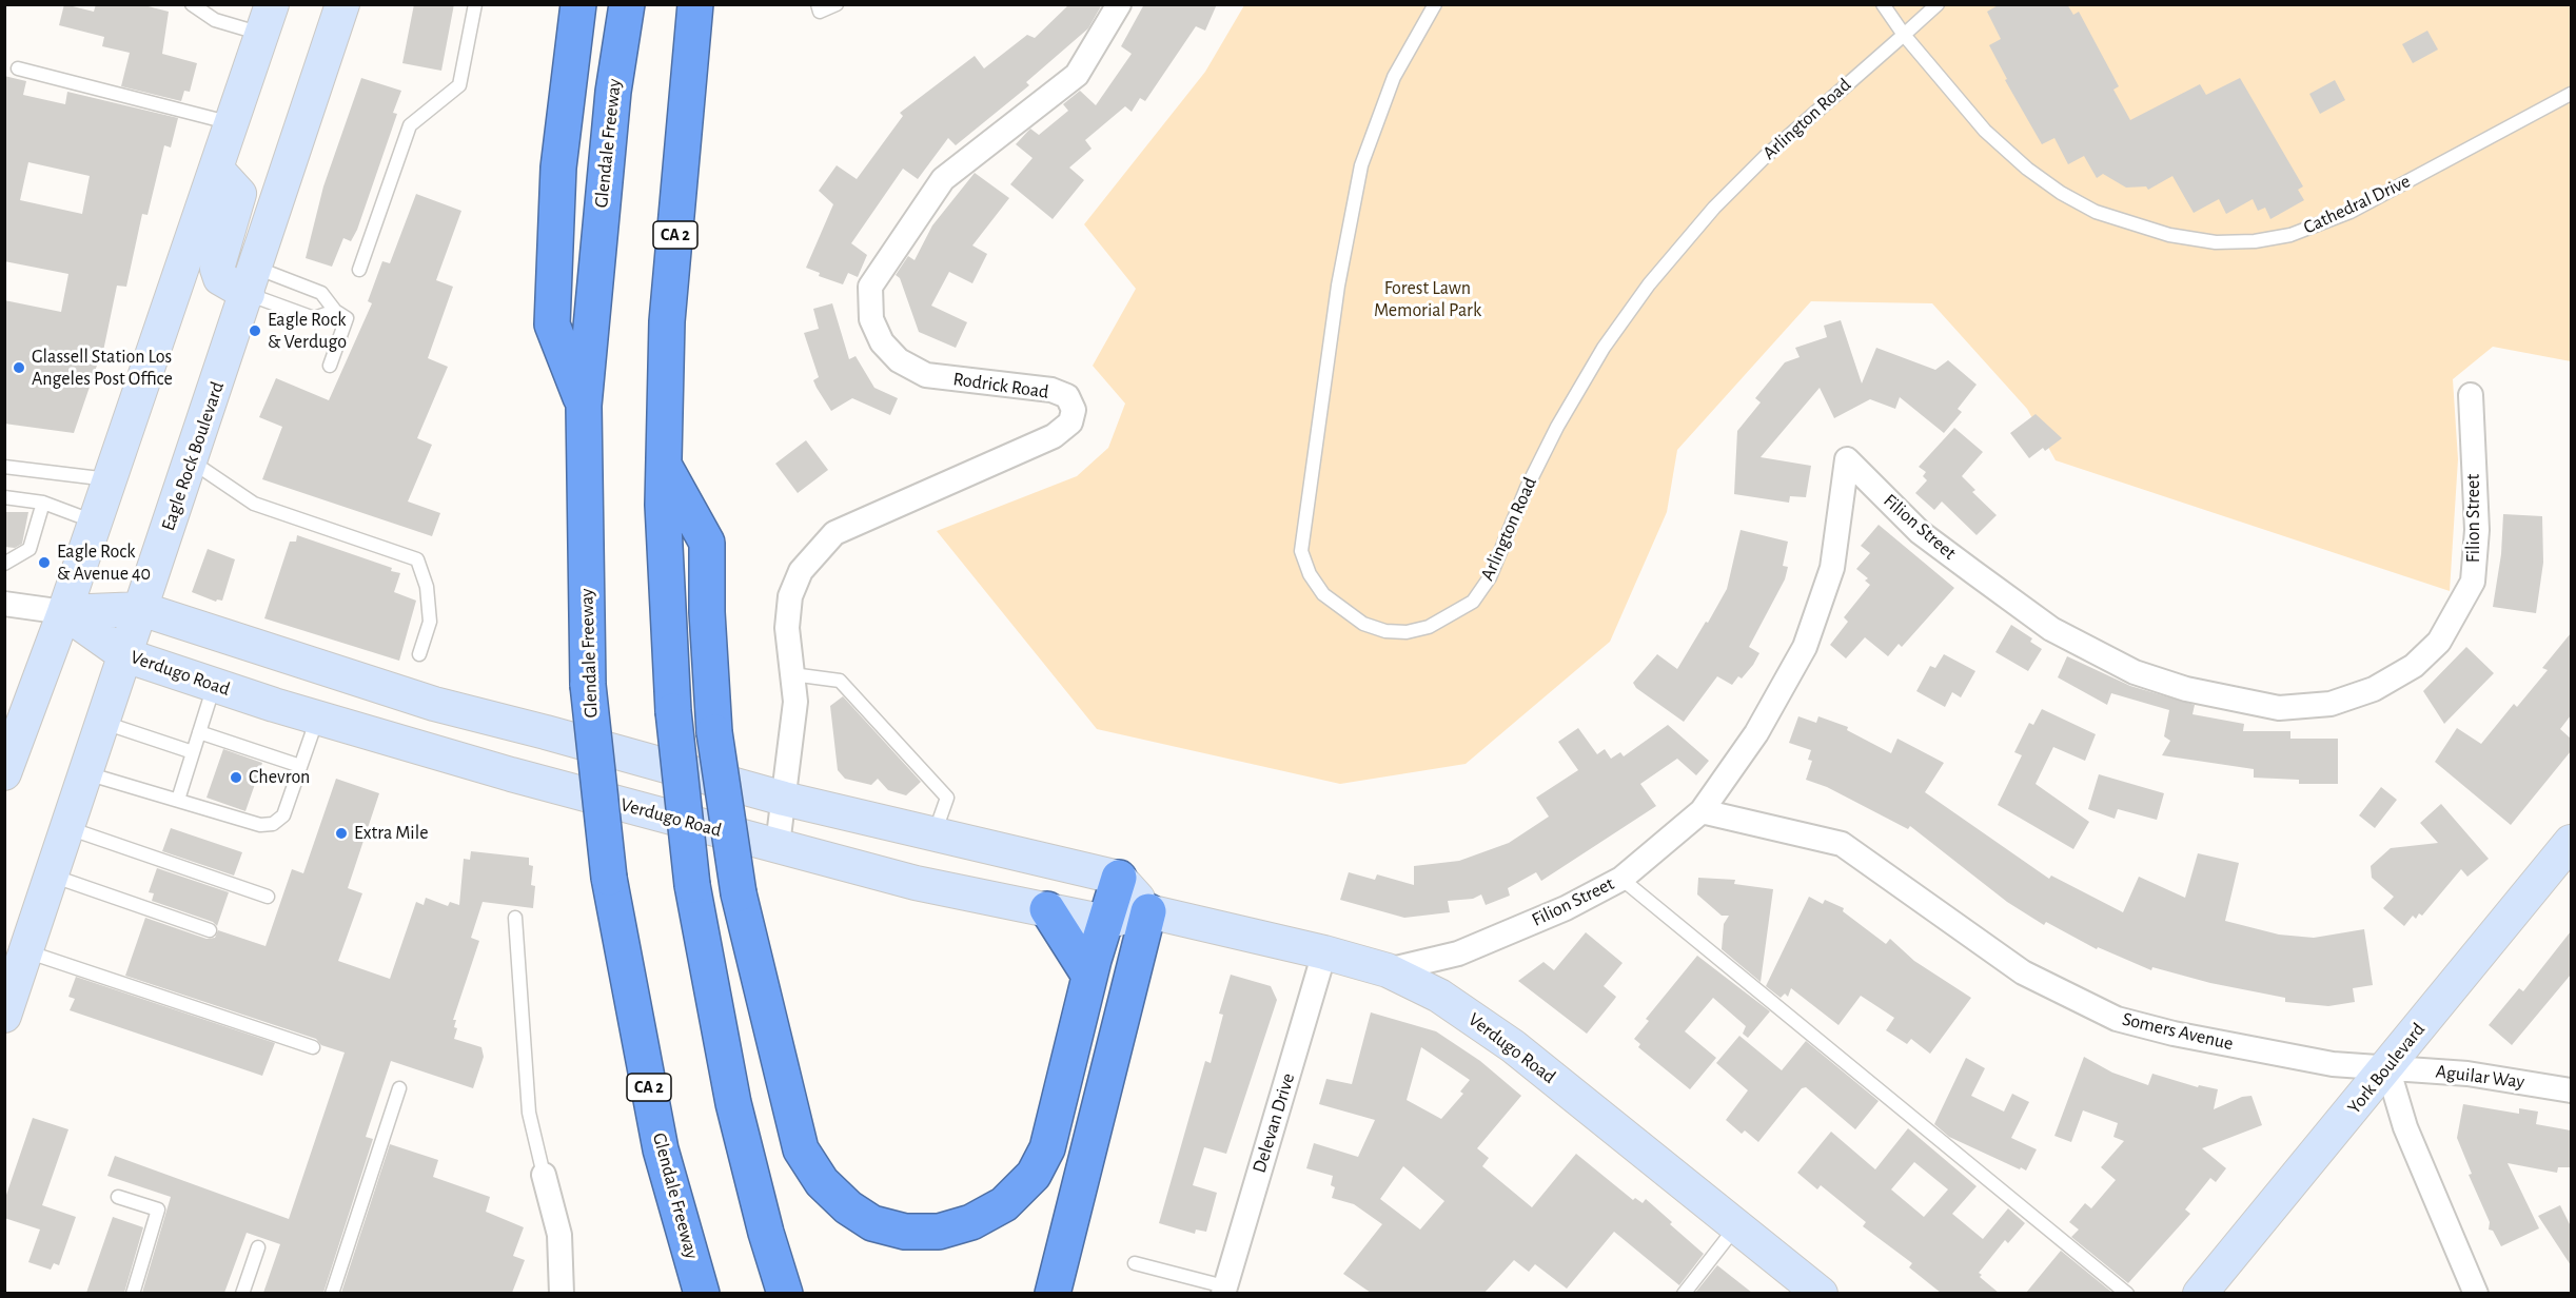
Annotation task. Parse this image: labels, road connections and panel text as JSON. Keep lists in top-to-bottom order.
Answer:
{
  "streets": {
    "highway": ["Glendale Freeway", "CA 2"],
    "main road": ["Eagle Rock Boulevard", "Verdugo Road", "York Boulevard"],
    "street": [
      "Rodrick Road",
      "Filion Street",
      "Somers Avenue",
      "Aguilar Way",
      "Delevan Drive"
    ],
    "lane": ["Arlington Road", "Cathedral Drive"]
  },
  "crossings": [
    ["Arlington Road", "Cathedral Drive"],
    ["Rodrick Road", "Verdugo Road"],
    ["Eagle Rock Boulevard", "Verdugo Road"],
    ["Filion Street", "Verdugo Road"],
    ["Filion Street", "Somers Avenue"],
    ["Verdugo Road", "Delevan Drive"],
    ["Somers Avenue", "York Boulevard"],
    ["Somers Avenue", "Aguilar Way"],
    ["York Boulevard", "Aguilar Way"]
  ],
  "parks": ["Forest Lawn Memorial Park"],
  "places": [
    "Eagle Rock & Verdugo",
    "Glassell Station Los Angeles Post Office",
    "Eagle Rock & Avenue 40",
    "Chevron",
    "Extra Mile"
  ]
}
